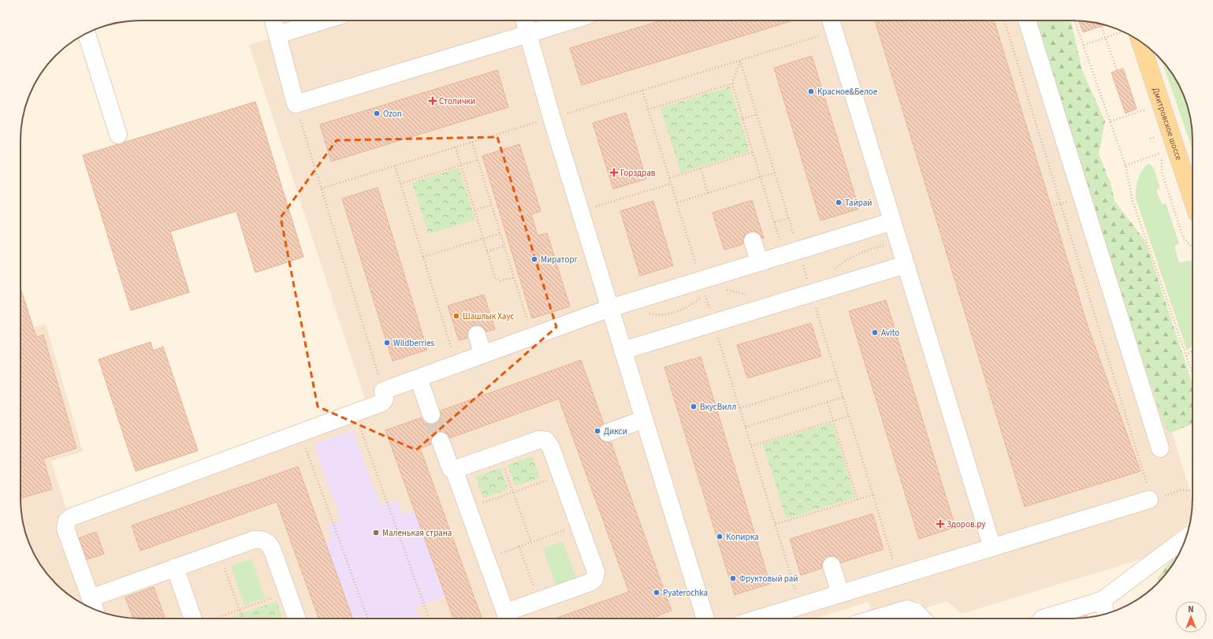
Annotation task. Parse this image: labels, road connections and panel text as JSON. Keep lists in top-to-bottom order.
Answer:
{
  "streets": {
    "main road": ["Дмитровское шоссе"]
  },
  "places": {
    "other": [
      "Красное&Белое",
      "Ozon",
      "Тайрай",
      "Мираторг",
      "Шашлык Хаус",
      "Avito",
      "Wildberries",
      "ВкусВилл",
      "Дикси",
      "Маленькая страна",
      "Копирка",
      "Фруктовый рай",
      "Pyaterochka"
    ],
    "health": ["Столички", "Горздрав", "Здоров.ру"]
  },
  "north": "top"
}
